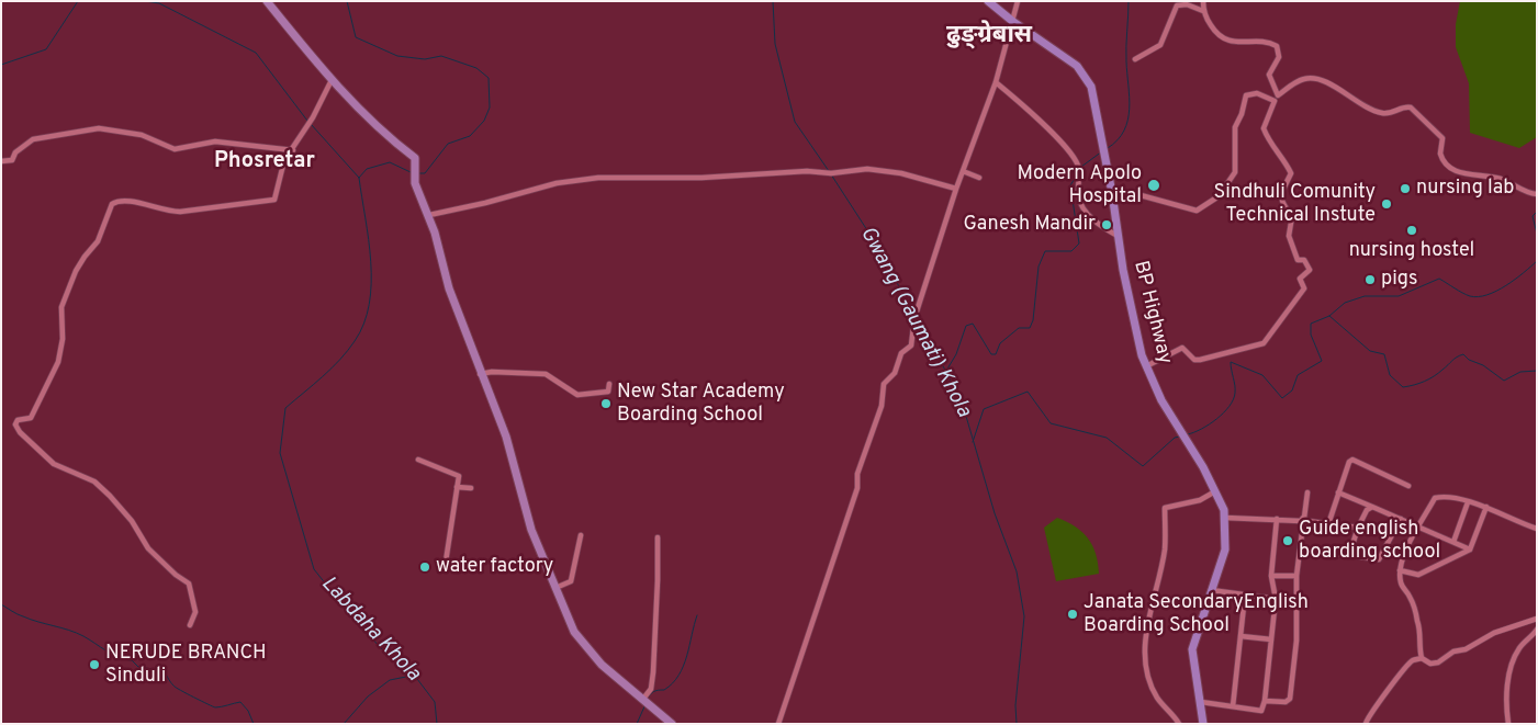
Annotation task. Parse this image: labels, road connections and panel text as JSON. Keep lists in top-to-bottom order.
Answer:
{
  "streets": {
    "highway": ["BP Highway"]
  },
  "districts": ["ढुङ्ग्रेबास", "Phosretar"],
  "water": ["Gwang (Gaumati) Khola", "Labdaha Khola"],
  "places": [
    "Modern Apolo Hospital",
    "nursing lab",
    "Sindhuli Comunity Technical Instute",
    "Ganesh Mandir",
    "nursing hostel",
    "pigs",
    "New Star Academy Boarding School",
    "Guide english boarding school",
    "water factory",
    "Janata SecondaryEnglish Boarding School",
    "NERUDE BRANCH Sinduli"
  ]
}
